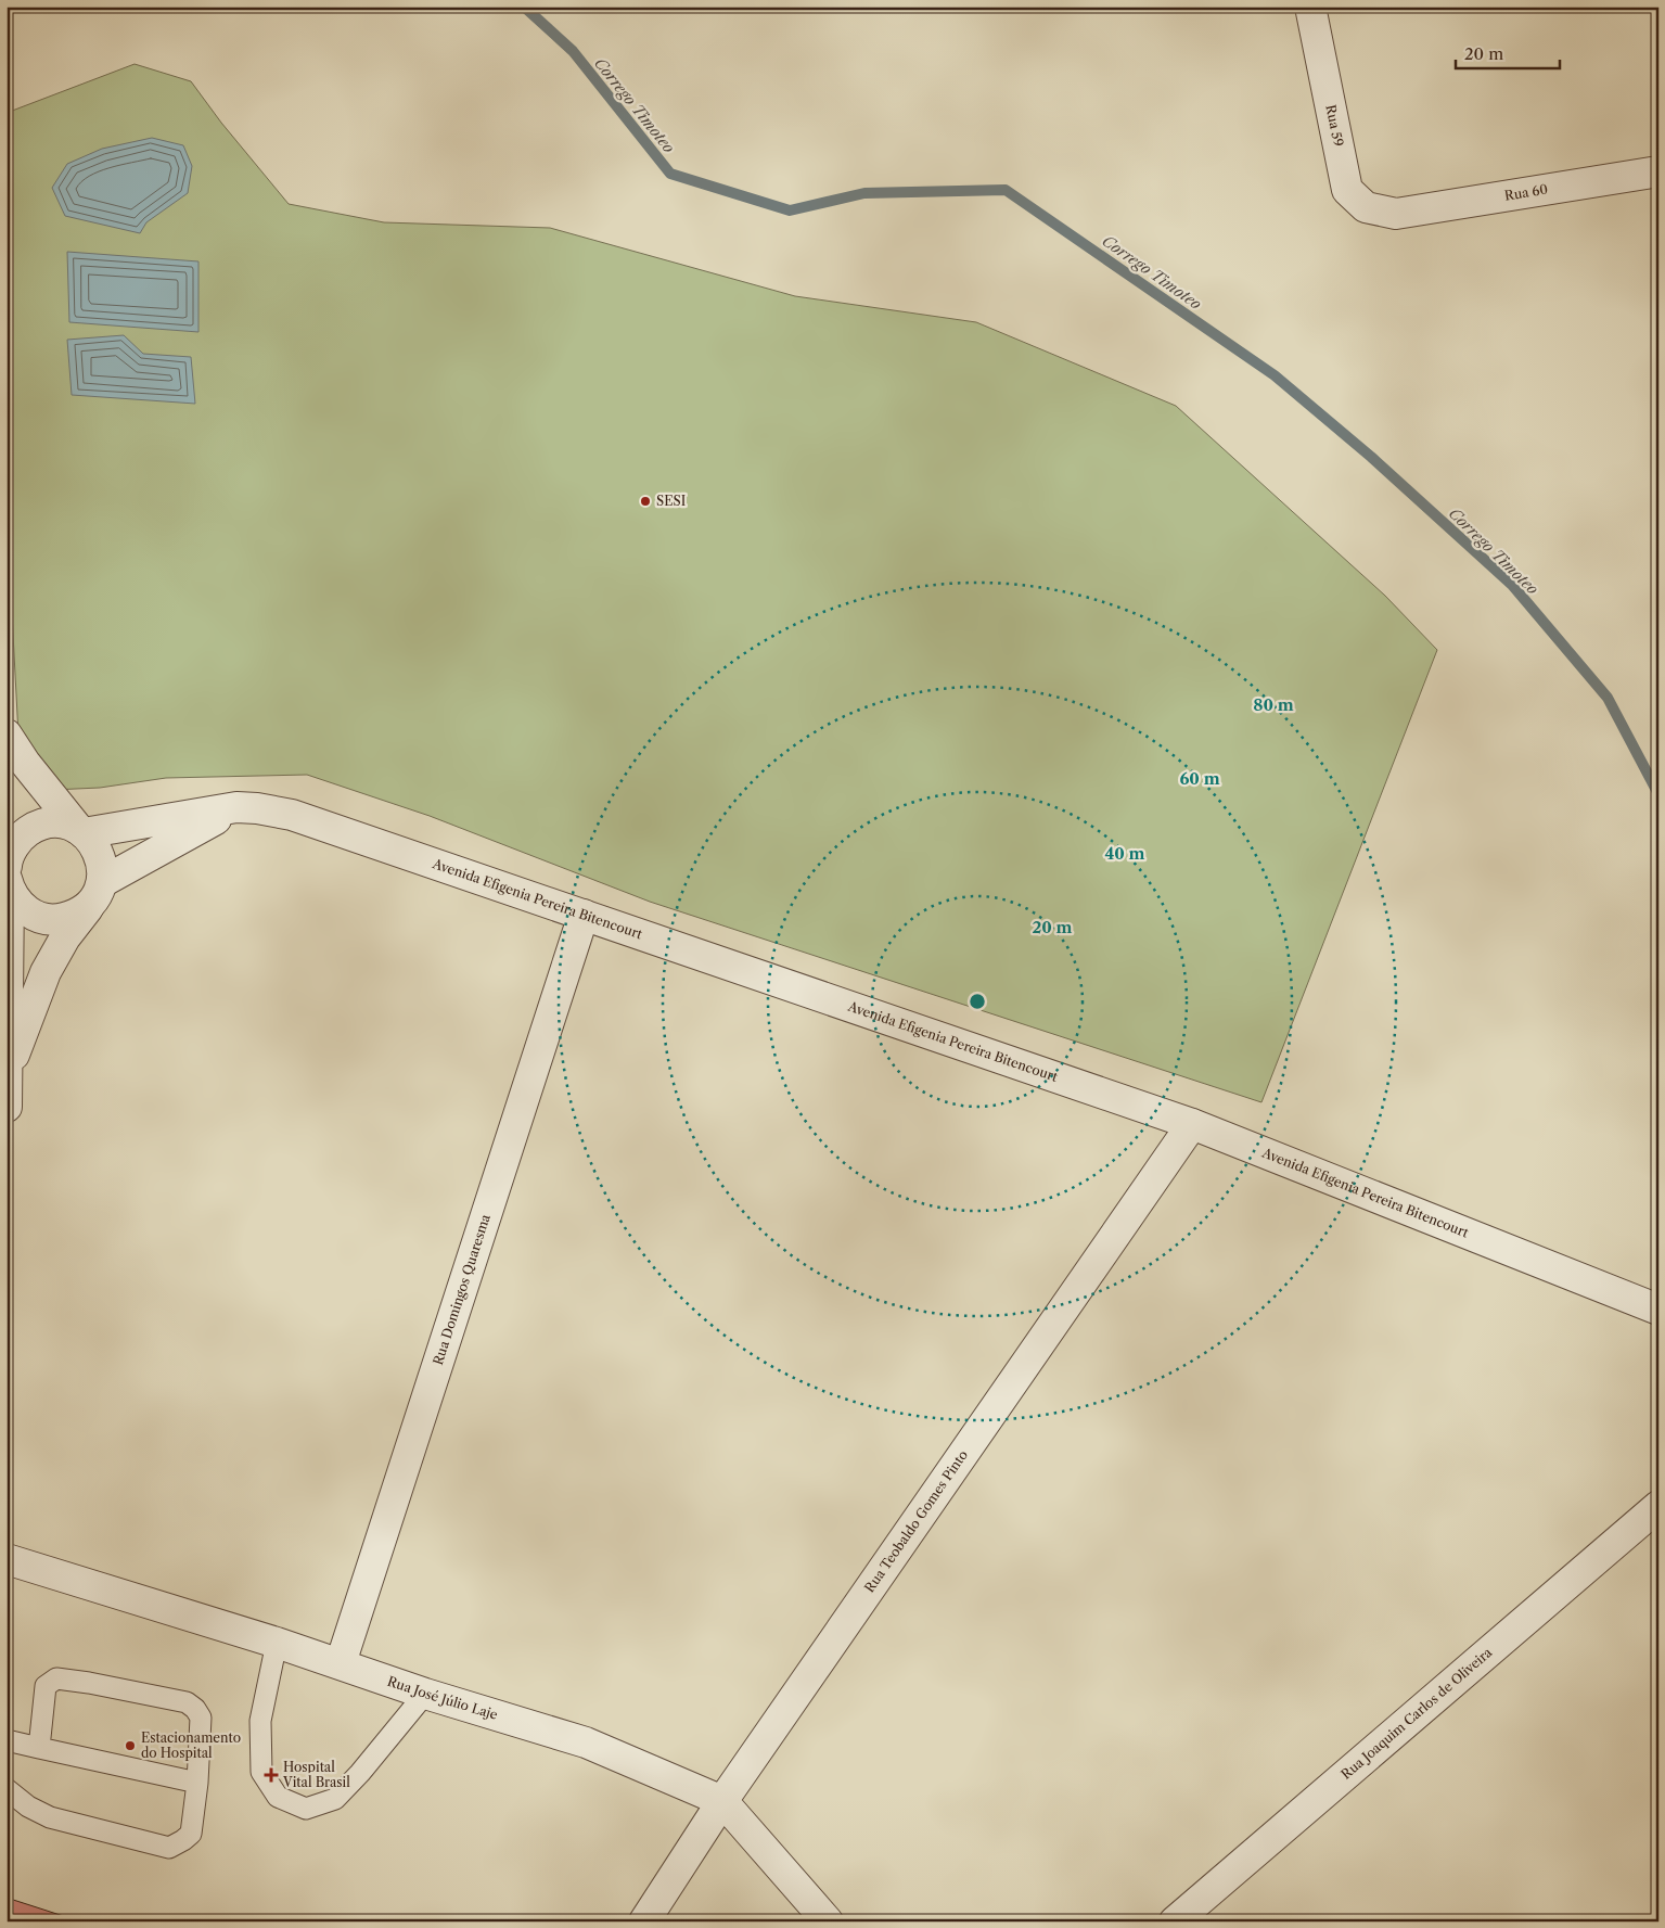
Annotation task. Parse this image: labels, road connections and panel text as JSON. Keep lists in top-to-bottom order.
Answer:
{
  "streets": {
    "street": [
      "Rua 59",
      "Rua 60",
      "Avenida Efigenia Pereira Bitencourt",
      "Rua Domingos Quaresma",
      "Rua Teobaldo Gomes Pinto",
      "Rua José Júlio Laje",
      "Rua Joaquim Carlos de Oliveira"
    ]
  },
  "crossings": [
    ["Rua 59", "Rua 60"],
    ["Avenida Efigenia Pereira Bitencourt", "Rua Domingos Quaresma"],
    ["Avenida Efigenia Pereira Bitencourt", "Rua Teobaldo Gomes Pinto"],
    ["Rua Domingos Quaresma", "Rua José Júlio Laje"],
    ["Rua Teobaldo Gomes Pinto", "Rua José Júlio Laje"]
  ],
  "water": ["Corrego Timoteo"],
  "places": {
    "other": ["SESI", "Estacionamento do Hospital"],
    "health": ["Hospital Vital Brasil"]
  },
  "scale_bar": "20 m",
  "rings": [
    "80 m",
    "60 m",
    "40 m",
    "20 m"
  ]
}
